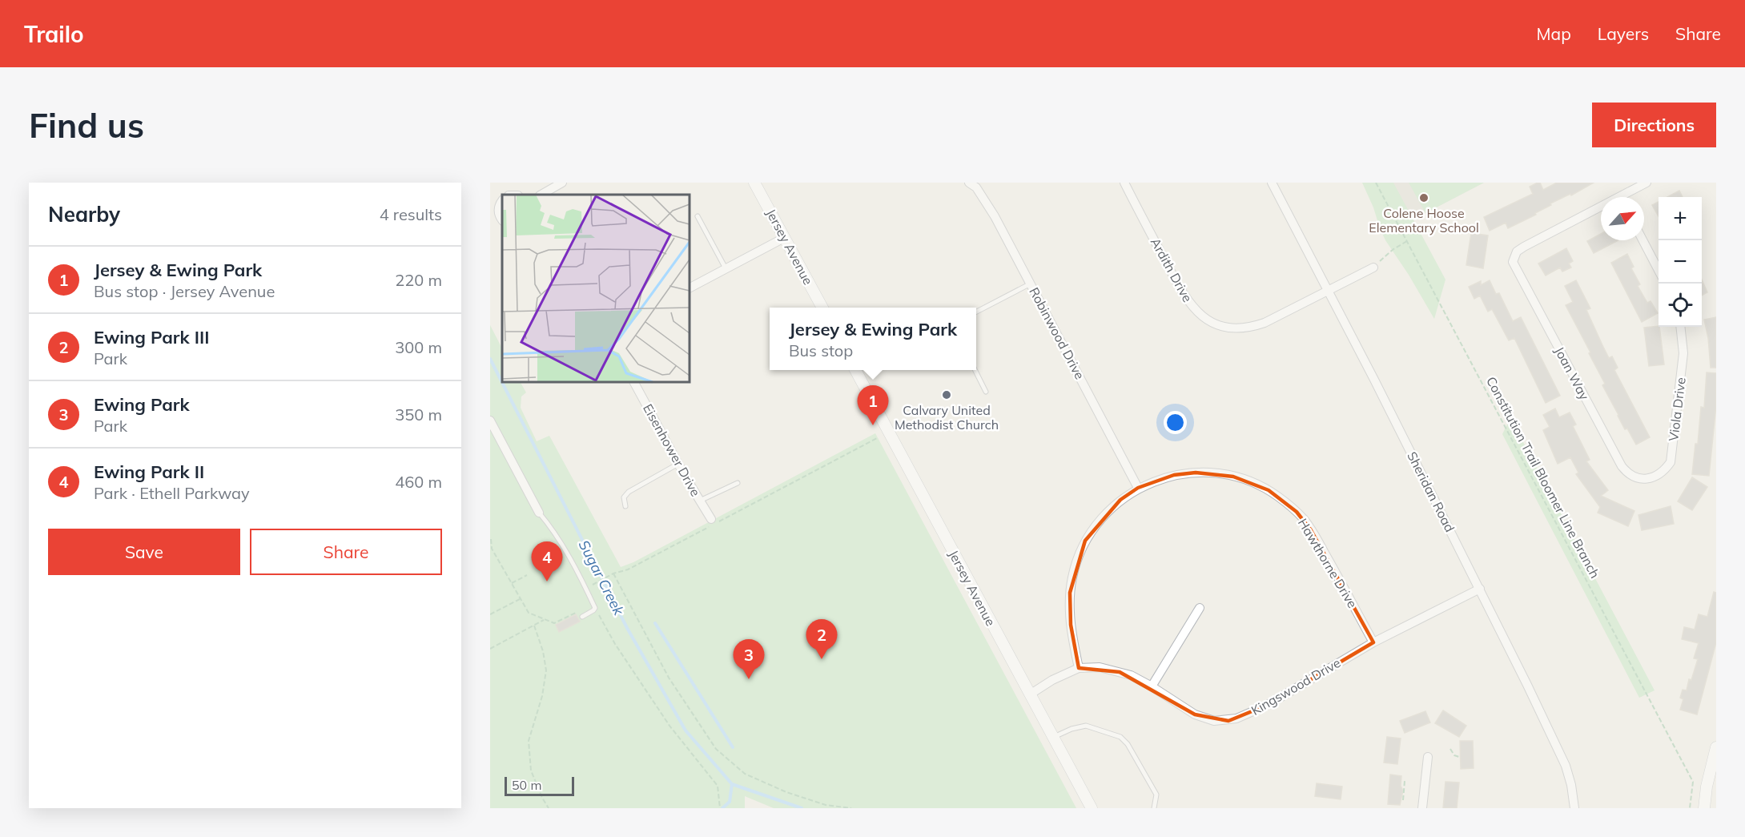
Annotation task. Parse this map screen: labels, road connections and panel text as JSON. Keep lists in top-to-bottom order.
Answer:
{
  "streets": {
    "street": [
      "Jersey Avenue",
      "Ardith Drive",
      "Robinwood Drive",
      "Joan Way",
      "Viola Drive",
      "Eisenhower Drive",
      "Sheridan Road",
      "Hawthorne Drive",
      "Kingswood Drive"
    ],
    "path": ["Constitution Trail Bloomer Line Branch"]
  },
  "crossings": [
    ["Jersey Avenue", "Kingswood Drive"],
    ["Ardith Drive", "Sheridan Road"],
    ["Robinwood Drive", "Hawthorne Drive"],
    ["Joan Way", "Viola Drive"],
    ["Sheridan Road", "Kingswood Drive"],
    ["Hawthorne Drive", "Kingswood Drive"]
  ],
  "water": ["Sugar Creek"],
  "places": ["Colene Hoose Elementary School", "Calvary United Methodist Church"],
  "scale_bar": "50 m",
  "north": "top right",
  "page": {
    "header": "Trailo",
    "nav": ["Map", "Layers", "Share"],
    "buttons": [
      "Directions",
      ["Save", "Share"]
    ],
    "title": "Find us",
    "heading": ["Nearby", "4 results"],
    "map_buttons": ["+", "−"],
    "list": [
      {
        "mark": "1",
        "name": "Jersey & Ewing Park",
        "note": "Bus stop · Jersey Avenue",
        "value": "220 m"
      },
      {
        "mark": "2",
        "name": "Ewing Park III",
        "note": "Park",
        "value": "300 m"
      },
      {
        "mark": "3",
        "name": "Ewing Park",
        "note": "Park",
        "value": "350 m"
      },
      {
        "mark": "4",
        "name": "Ewing Park II",
        "note": "Park · Ethell Parkway",
        "value": "460 m"
      }
    ],
    "popup": ["Jersey & Ewing Park", "Bus stop"],
    "pins": [
      "1",
      "4",
      "2",
      "3"
    ],
    "scale": "50 m"
  }
}
